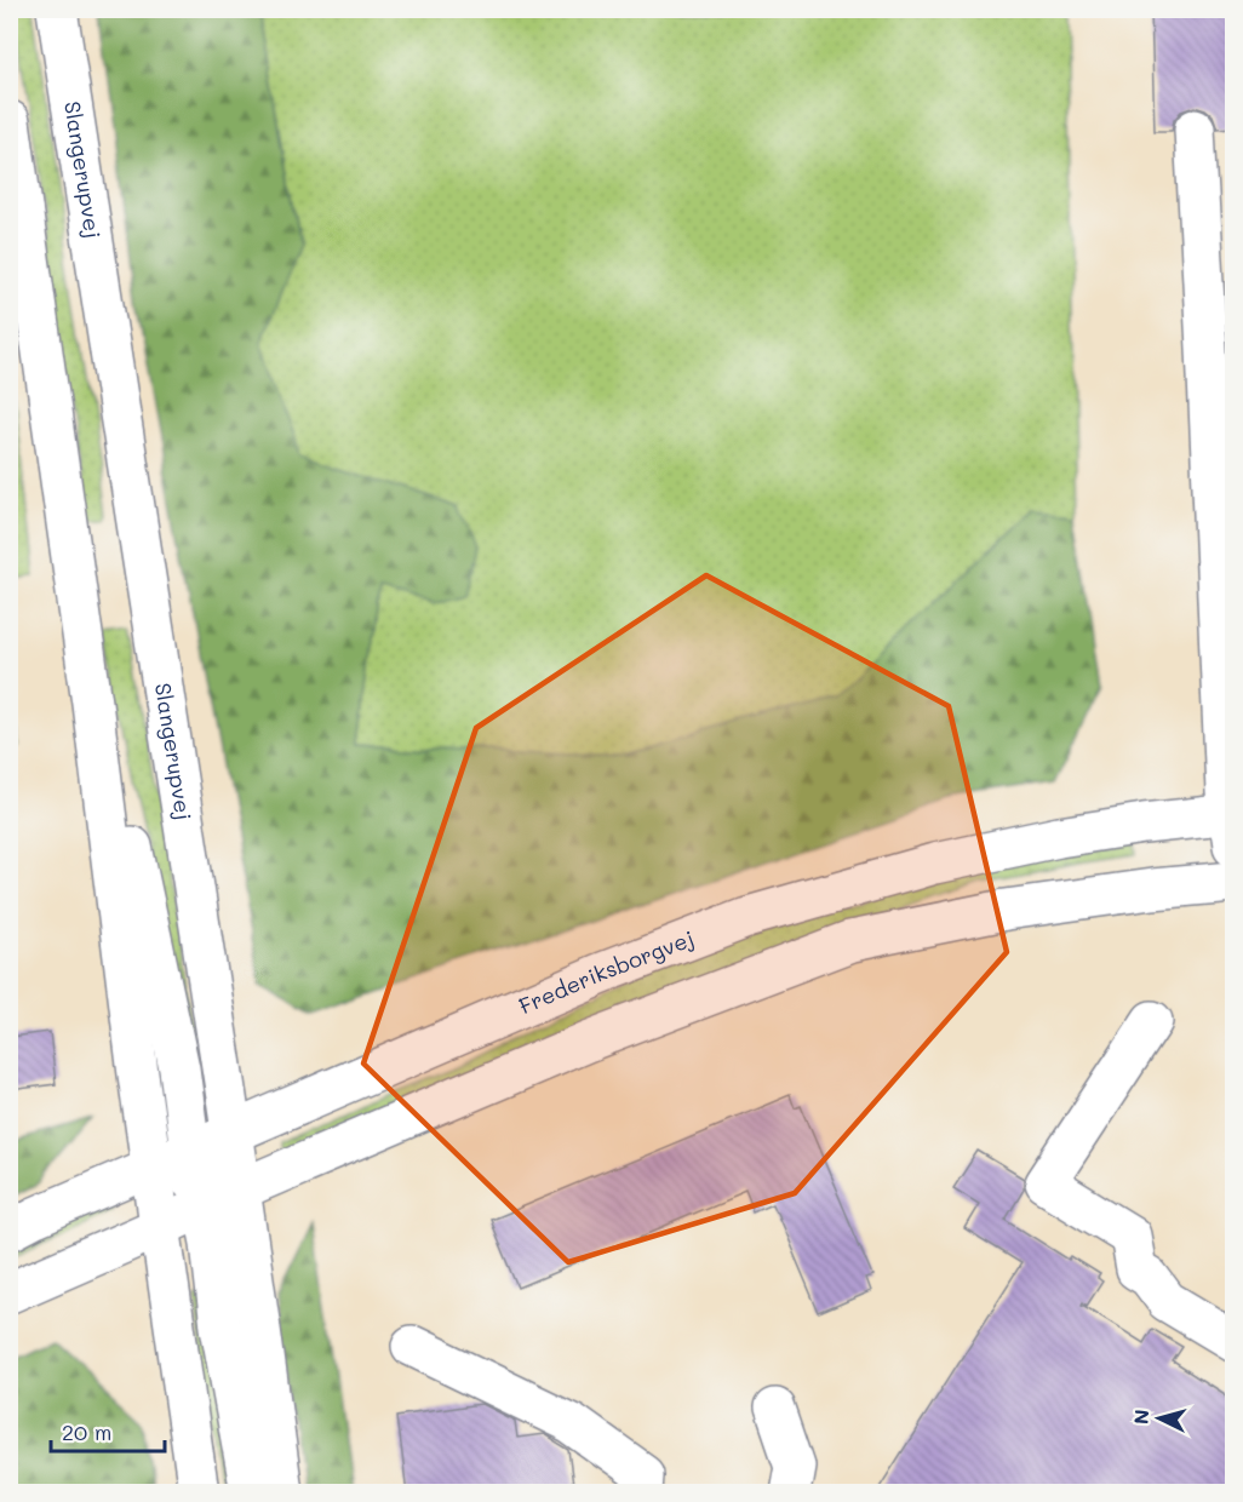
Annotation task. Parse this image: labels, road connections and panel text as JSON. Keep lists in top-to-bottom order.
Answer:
{
  "streets": {
    "main road": ["Slangerupvej", "Frederiksborgvej"]
  },
  "crossings": [
    ["Slangerupvej", "Frederiksborgvej"]
  ],
  "scale_bar": "20 m",
  "north": "left"
}
